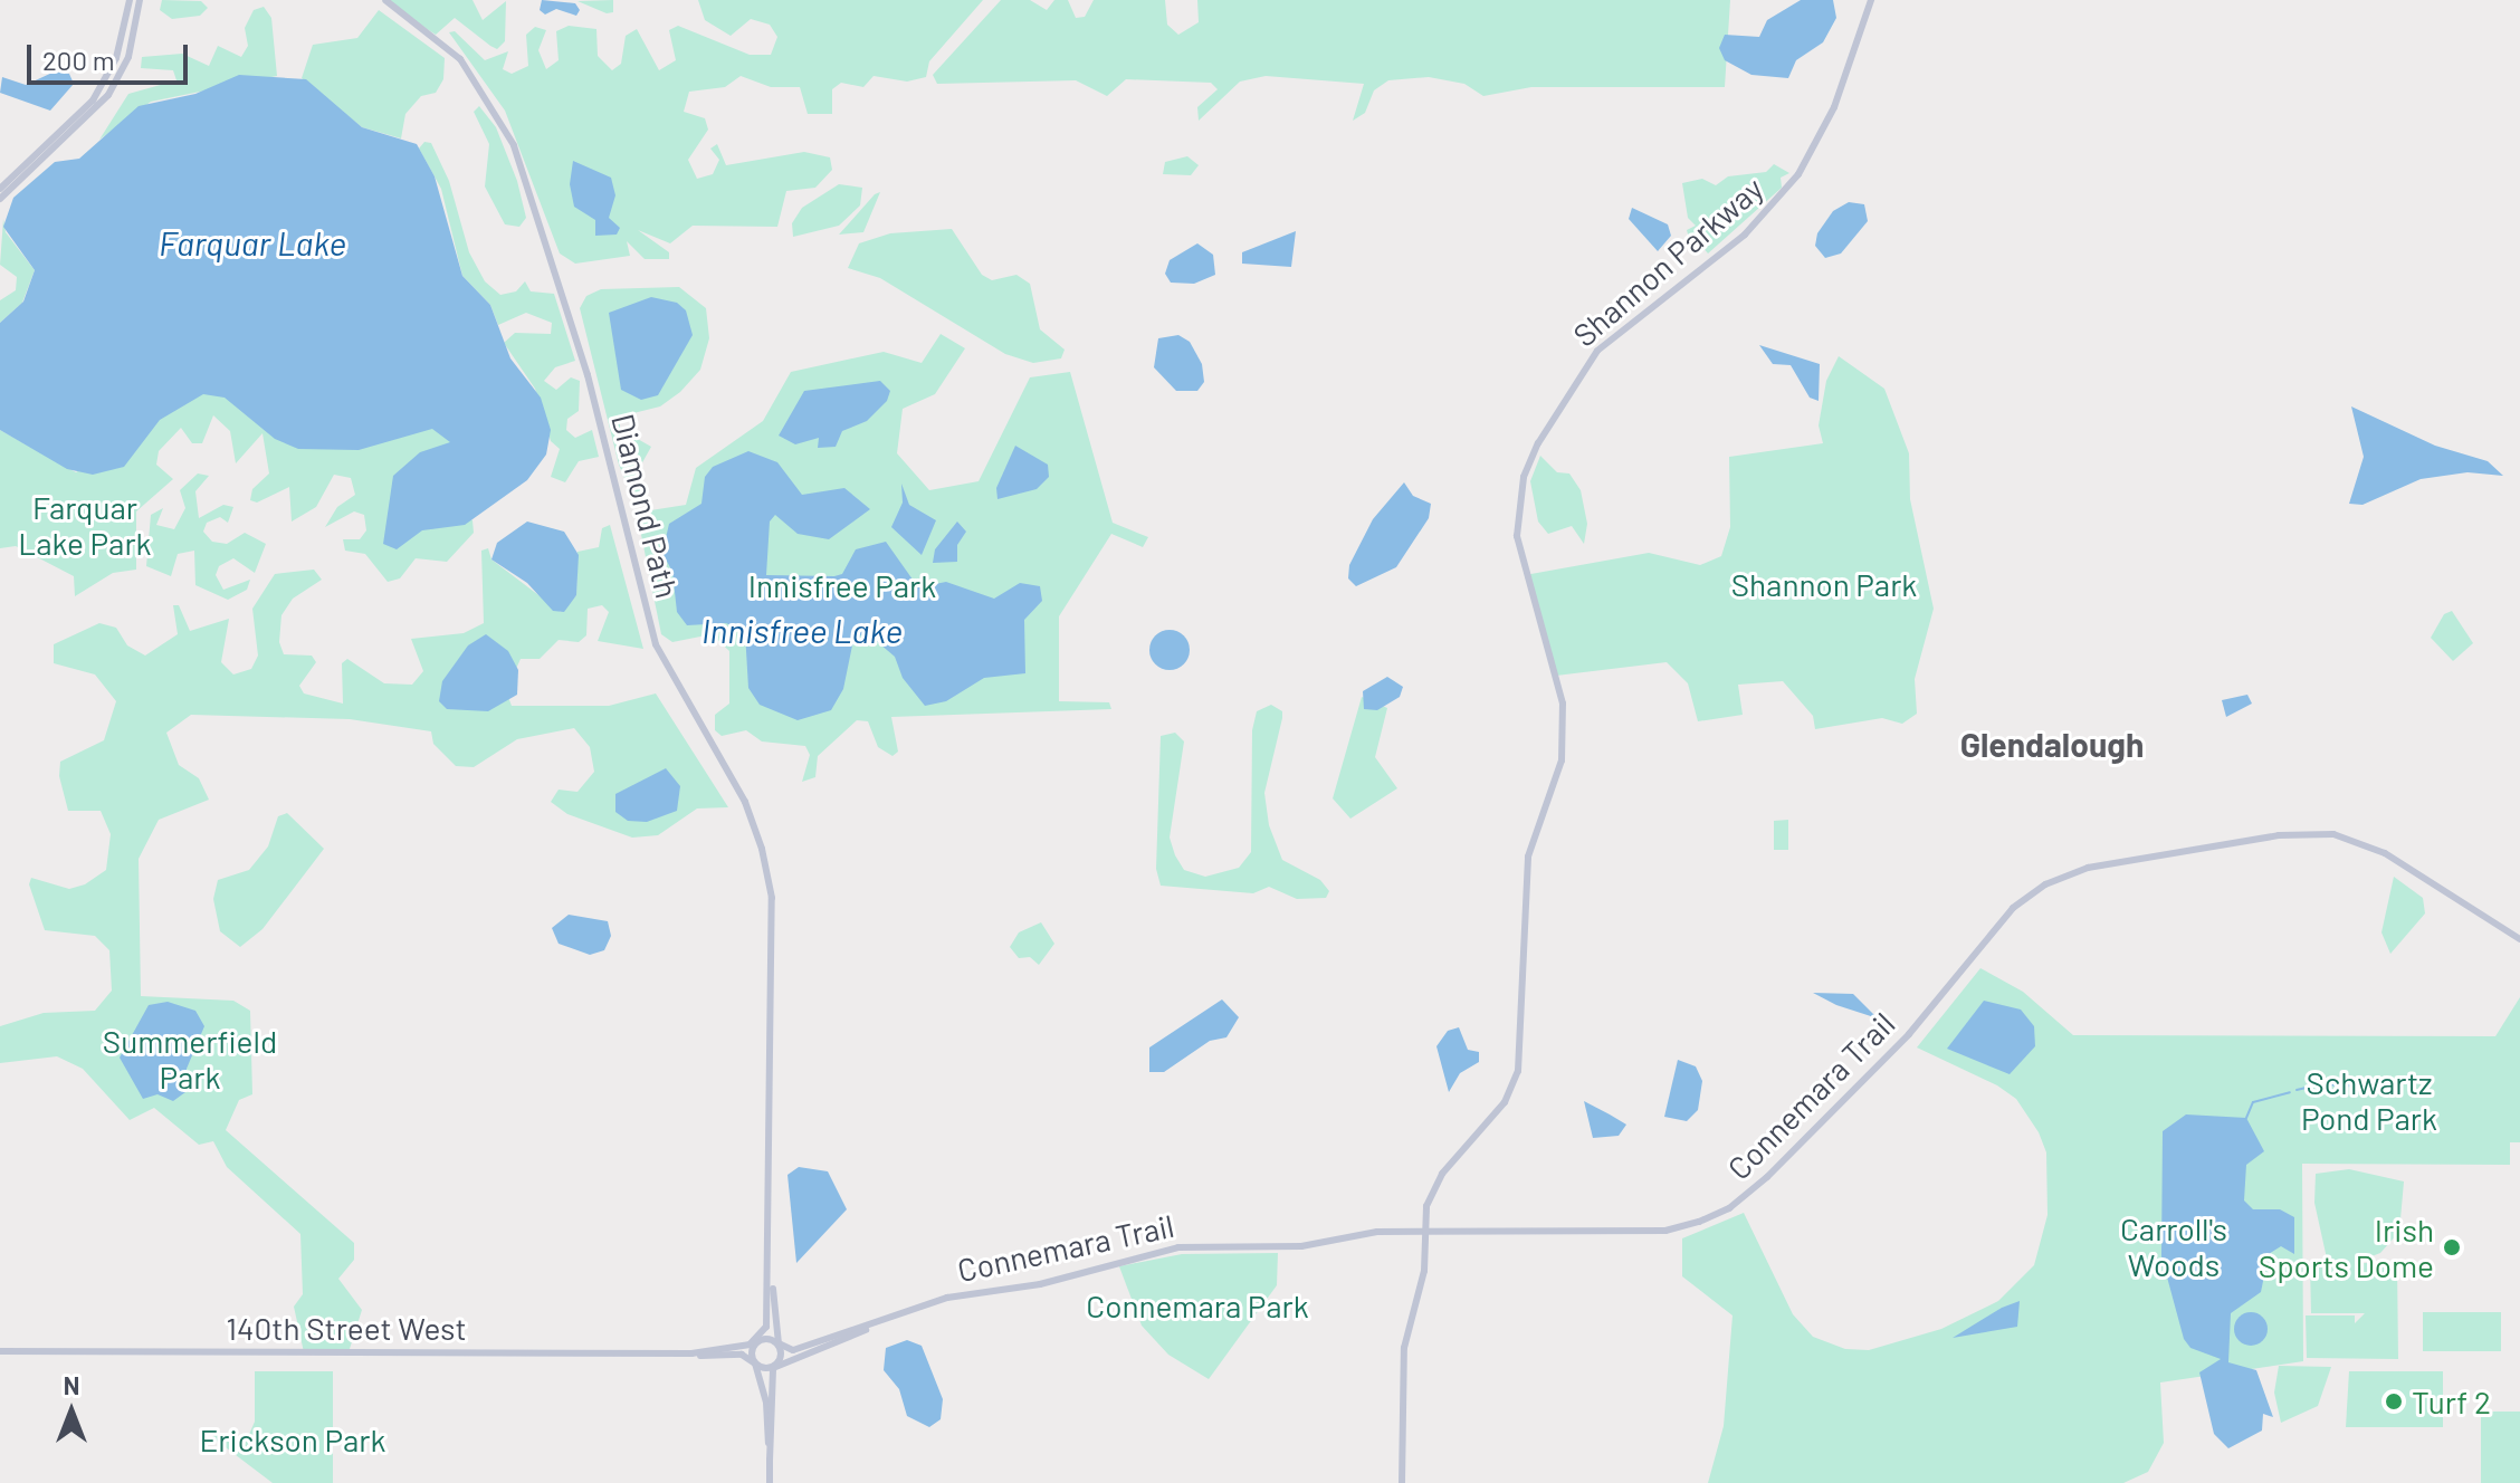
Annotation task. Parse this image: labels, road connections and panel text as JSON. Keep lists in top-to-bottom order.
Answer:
{
  "streets": {
    "street": [
      "Shannon Parkway",
      "Diamond Path",
      "Connemara Trail",
      "140th Street West"
    ]
  },
  "crossings": [
    ["Shannon Parkway", "Connemara Trail"],
    ["Diamond Path", "Connemara Trail"],
    ["Diamond Path", "140th Street West"]
  ],
  "districts": ["Glendalough"],
  "water": ["Farquar Lake", "Innisfree Lake"],
  "parks": [
    "Farquar Lake Park",
    "Shannon Park",
    "Innisfree Park",
    "Summerfield Park",
    "Schwartz Pond Park",
    "Carroll's Woods",
    "Connemara Park",
    "Erickson Park"
  ],
  "places": ["Irish Sports Dome", "Turf 2"],
  "scale_bar": "200 m",
  "north": "top"
}
